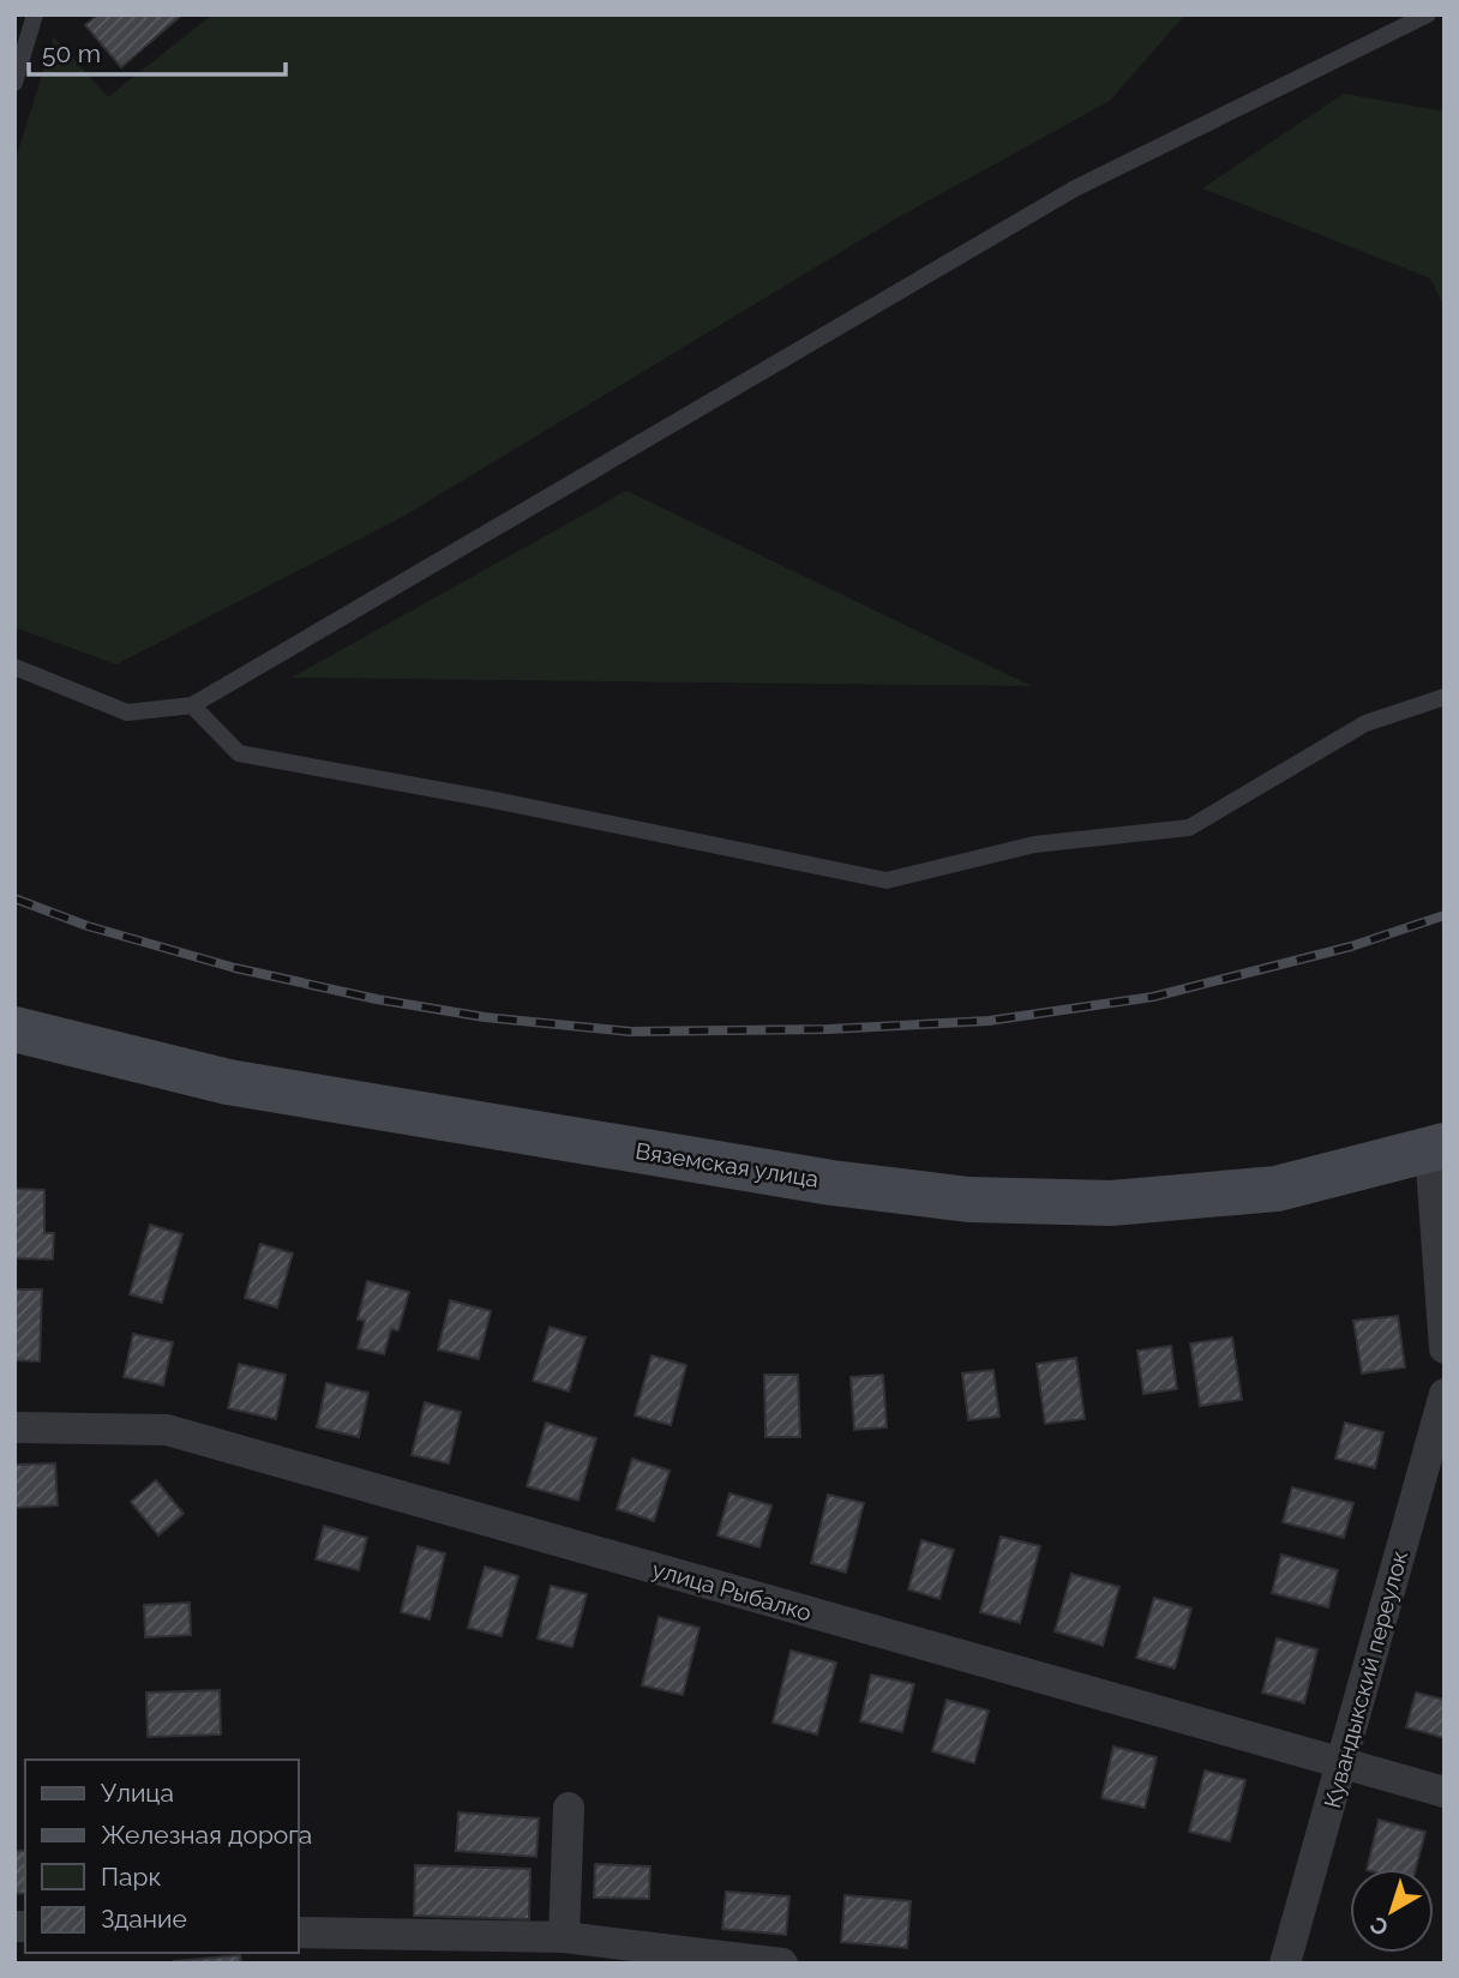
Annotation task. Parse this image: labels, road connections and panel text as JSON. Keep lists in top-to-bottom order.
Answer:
{
  "streets": {
    "main road": ["Вяземская улица"],
    "street": ["улица Рыбалко", "Кувандыкский переулок"]
  },
  "crossings": [
    ["улица Рыбалко", "Кувандыкский переулок"]
  ],
  "legend": [
    "Улица",
    "Железная дорога",
    "Парк",
    "Здание"
  ],
  "scale_bar": "50 m",
  "north": "bottom left"
}
